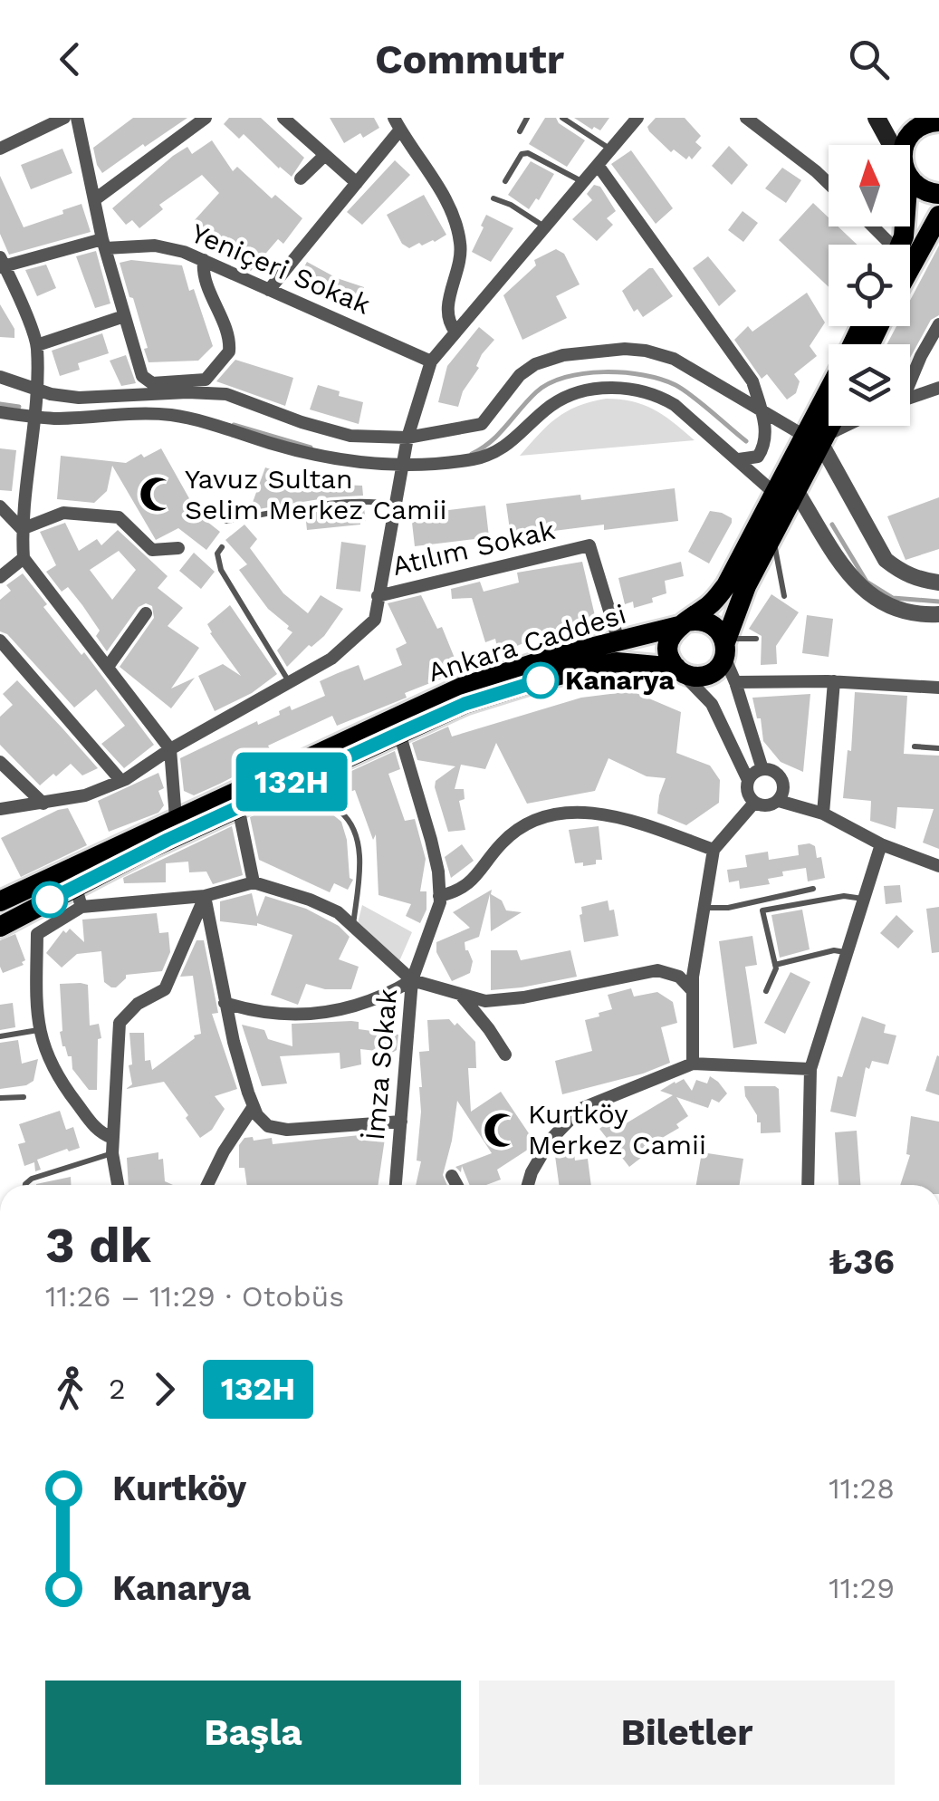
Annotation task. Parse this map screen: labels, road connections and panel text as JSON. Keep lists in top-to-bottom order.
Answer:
{
  "streets": {
    "main road": ["Ankara Caddesi"],
    "street": ["Yeniçeri Sokak", "Atılım Sokak", "İmza Sokak"]
  },
  "crossings": [
    ["Atılım Sokak", "Ankara Caddesi"],
    ["Ankara Caddesi", "İmza Sokak"]
  ],
  "places": {
    "mosque": ["Yavuz Sultan Selim Merkez Camii", "Kurtköy Merkez Camii"],
    "other": ["Kanarya"]
  },
  "lines": ["bus line 132H"],
  "north": "top",
  "page": {
    "header": "Commutr",
    "on_map": "132H",
    "heading": ["3 dk", "11:26 – 11:29 · Otobüs", "₺36"],
    "legs": ["2", "132H"],
    "list": [
      {
        "name": "Kurtköy",
        "value": "11:28"
      },
      {
        "name": "Kanarya",
        "value": "11:29"
      }
    ],
    "buttons": ["Başla", "Biletler"]
  }
}
